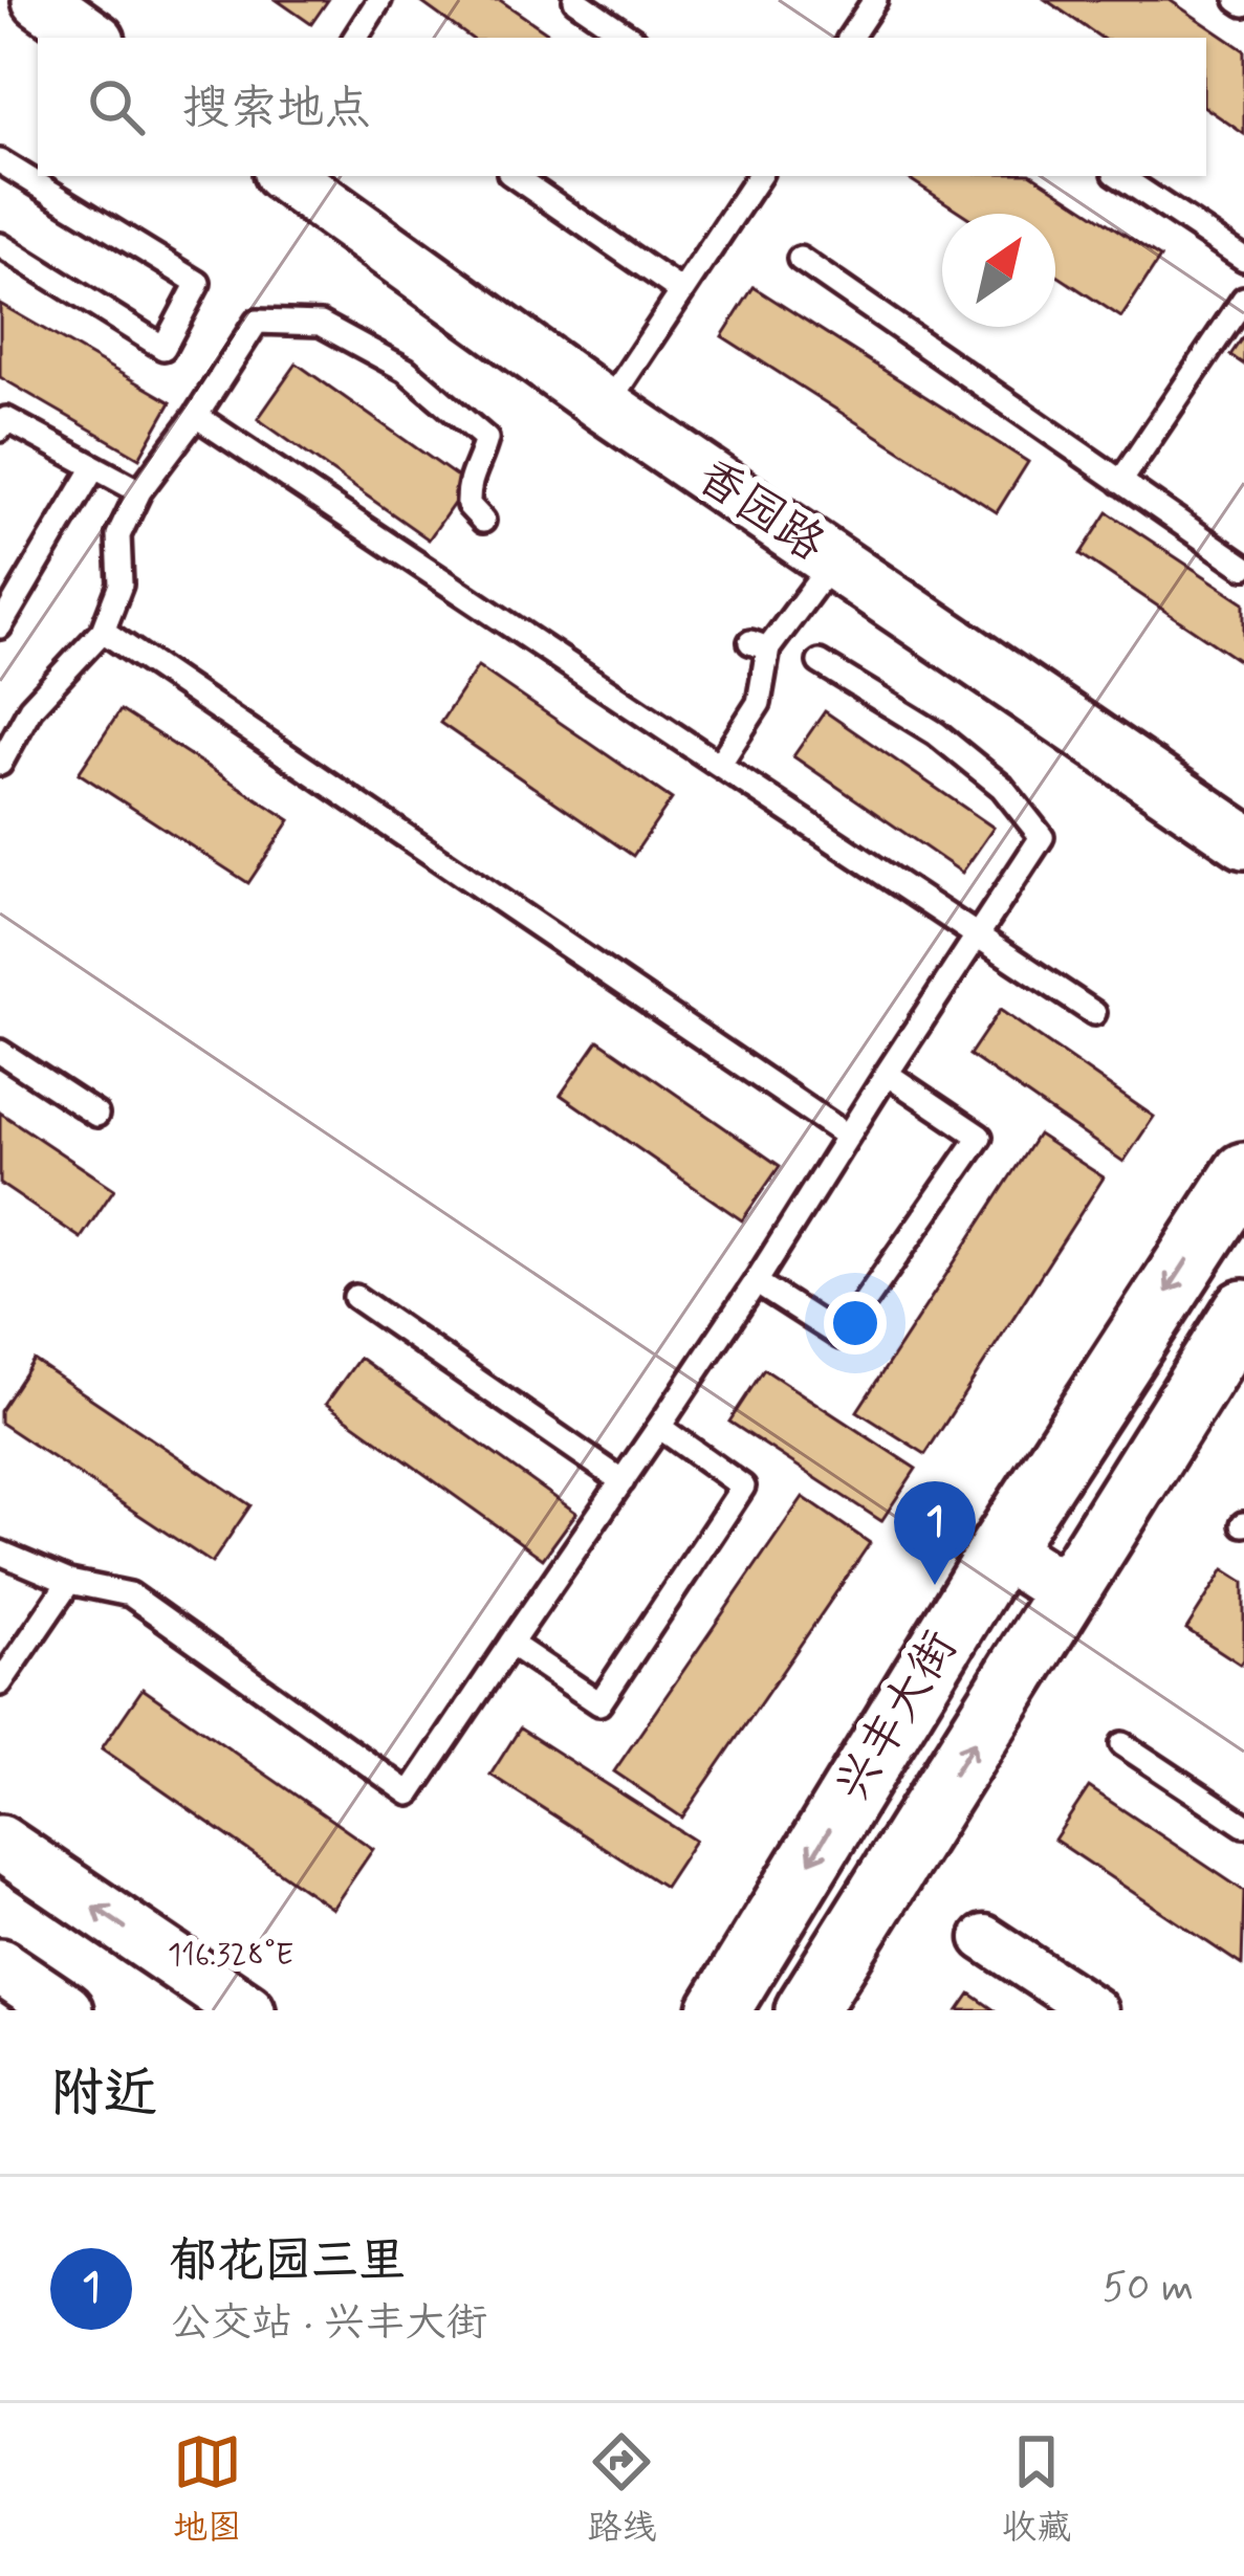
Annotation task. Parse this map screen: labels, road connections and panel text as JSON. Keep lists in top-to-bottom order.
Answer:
{
  "streets": {
    "main road": ["兴丰大街"],
    "street": ["香园路"]
  },
  "north": "top right",
  "page": {
    "search": "搜索地点",
    "pins": "1",
    "heading": "附近",
    "list": [
      {
        "mark": "1",
        "name": "郁花园三里",
        "note": "公交站 · 兴丰大街",
        "value": "50 m"
      }
    ],
    "nav": ["地图", "路线", "收藏"]
  },
  "coordinates": ["116.328°E"]
}
